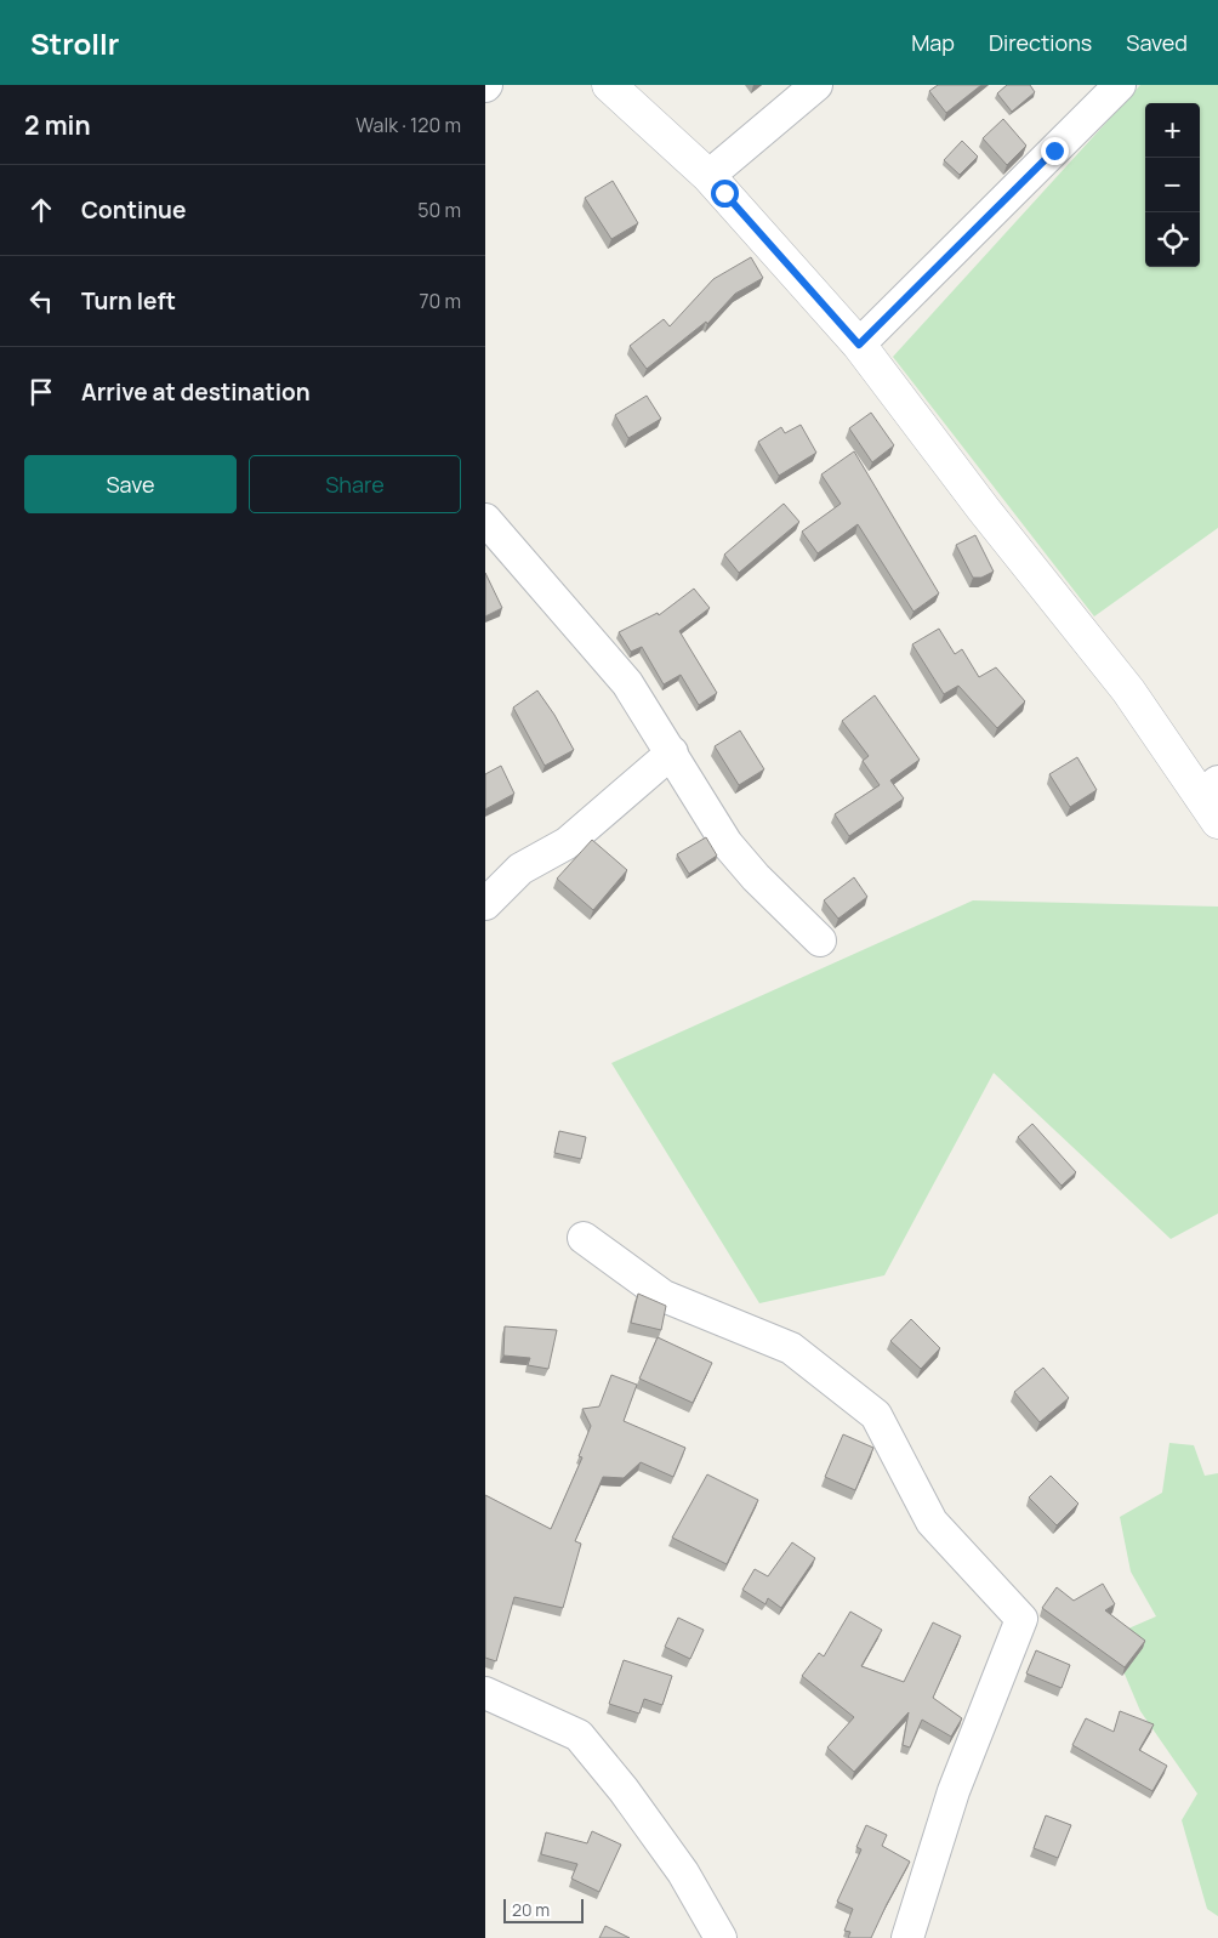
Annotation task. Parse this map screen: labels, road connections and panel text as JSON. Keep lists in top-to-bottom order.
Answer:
{
  "scale_bar": "20 m",
  "page": {
    "header": "Strollr",
    "nav": ["Map", "Directions", "Saved"],
    "heading": ["2 min", "Walk · 120 m"],
    "map_buttons": ["+", "−"],
    "list": [
      ["Continue", "50 m"],
      ["Turn left", "70 m"],
      "Arrive at destination"
    ],
    "buttons": ["Save", "Share"],
    "scale": "20 m"
  }
}
